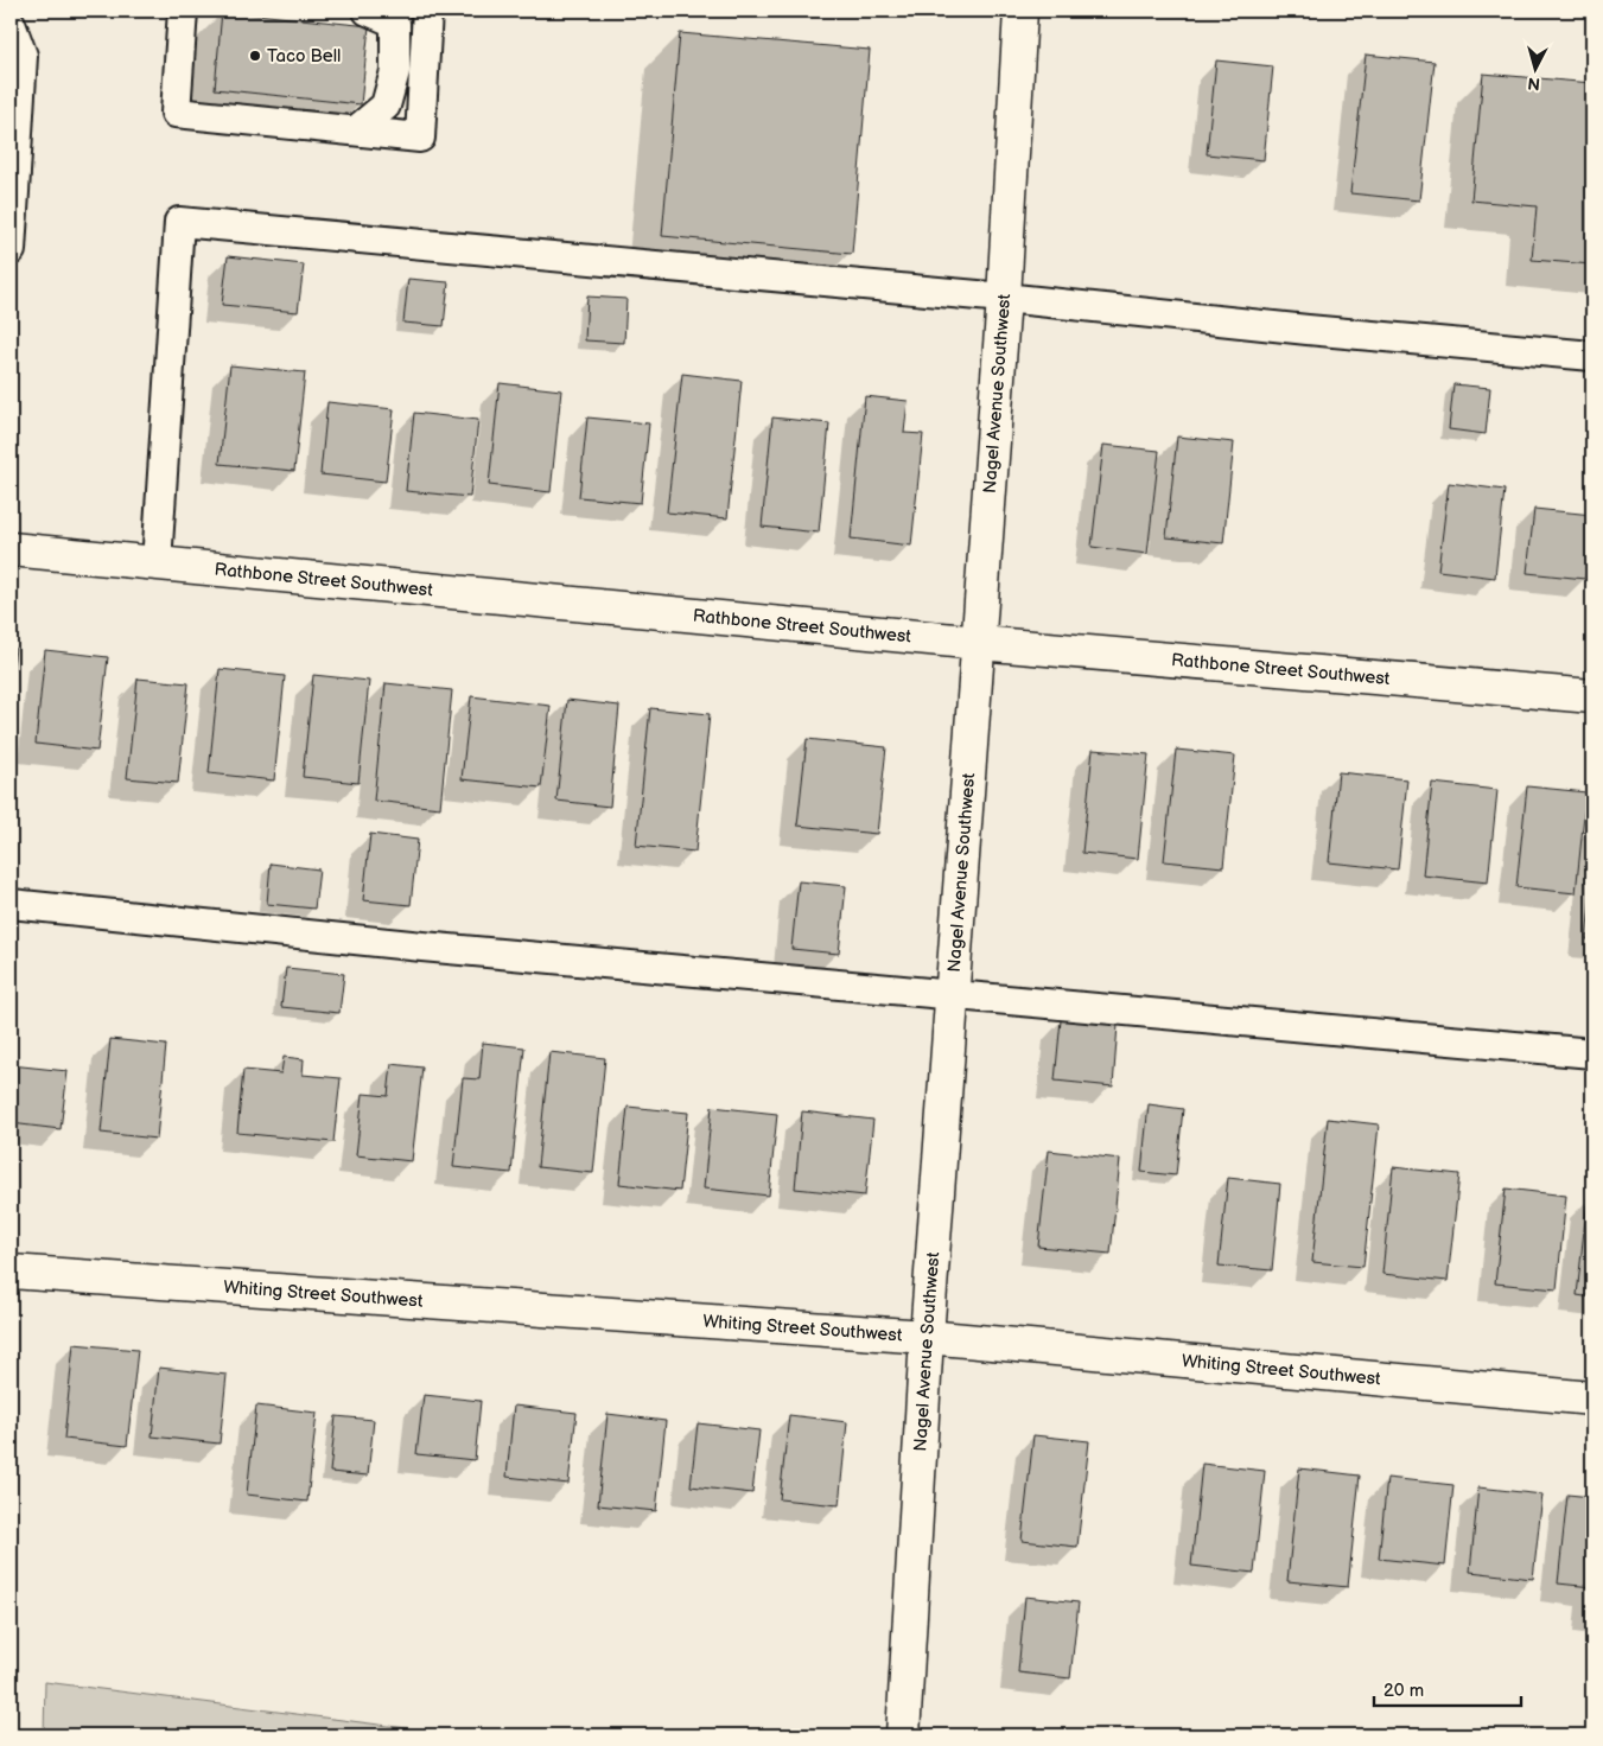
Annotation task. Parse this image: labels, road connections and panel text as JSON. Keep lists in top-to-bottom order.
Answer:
{
  "streets": {
    "street": ["Nagel Avenue Southwest", "Rathbone Street Southwest", "Whiting Street Southwest"]
  },
  "crossings": [
    ["Nagel Avenue Southwest", "Rathbone Street Southwest"],
    ["Nagel Avenue Southwest", "Whiting Street Southwest"]
  ],
  "places": ["Taco Bell"],
  "scale_bar": "20 m",
  "north": "bottom"
}
